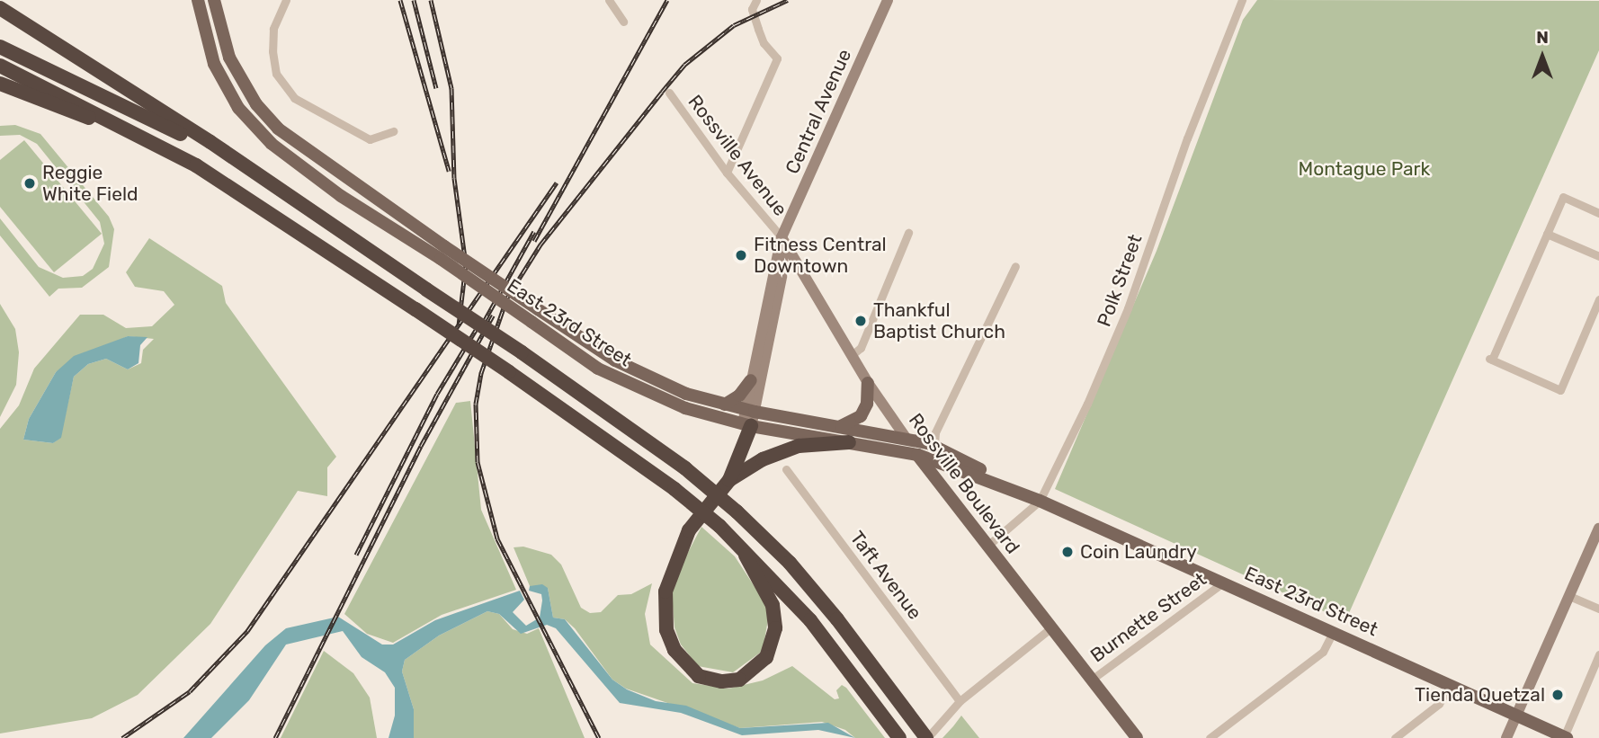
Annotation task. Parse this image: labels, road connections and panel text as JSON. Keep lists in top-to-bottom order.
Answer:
{
  "streets": {
    "main road": ["Central Avenue", "East 23rd Street", "Rossville Boulevard"],
    "street": [
      "Rossville Avenue",
      "Polk Street",
      "Taft Avenue",
      "Burnette Street"
    ]
  },
  "crossings": [
    ["Central Avenue", "Rossville Avenue"],
    ["Central Avenue", "East 23rd Street"],
    ["Central Avenue", "Rossville Boulevard"],
    ["Rossville Avenue", "Rossville Boulevard"],
    ["Polk Street", "East 23rd Street"],
    ["Polk Street", "Rossville Boulevard"],
    ["East 23rd Street", "Rossville Boulevard"],
    ["East 23rd Street", "Burnette Street"],
    ["Rossville Boulevard", "Burnette Street"]
  ],
  "parks": ["Montague Park"],
  "places": [
    "Reggie White Field",
    "Fitness Central Downtown",
    "Thankful Baptist Church",
    "Coin Laundry",
    "Tienda Quetzal"
  ],
  "north": "top"
}
